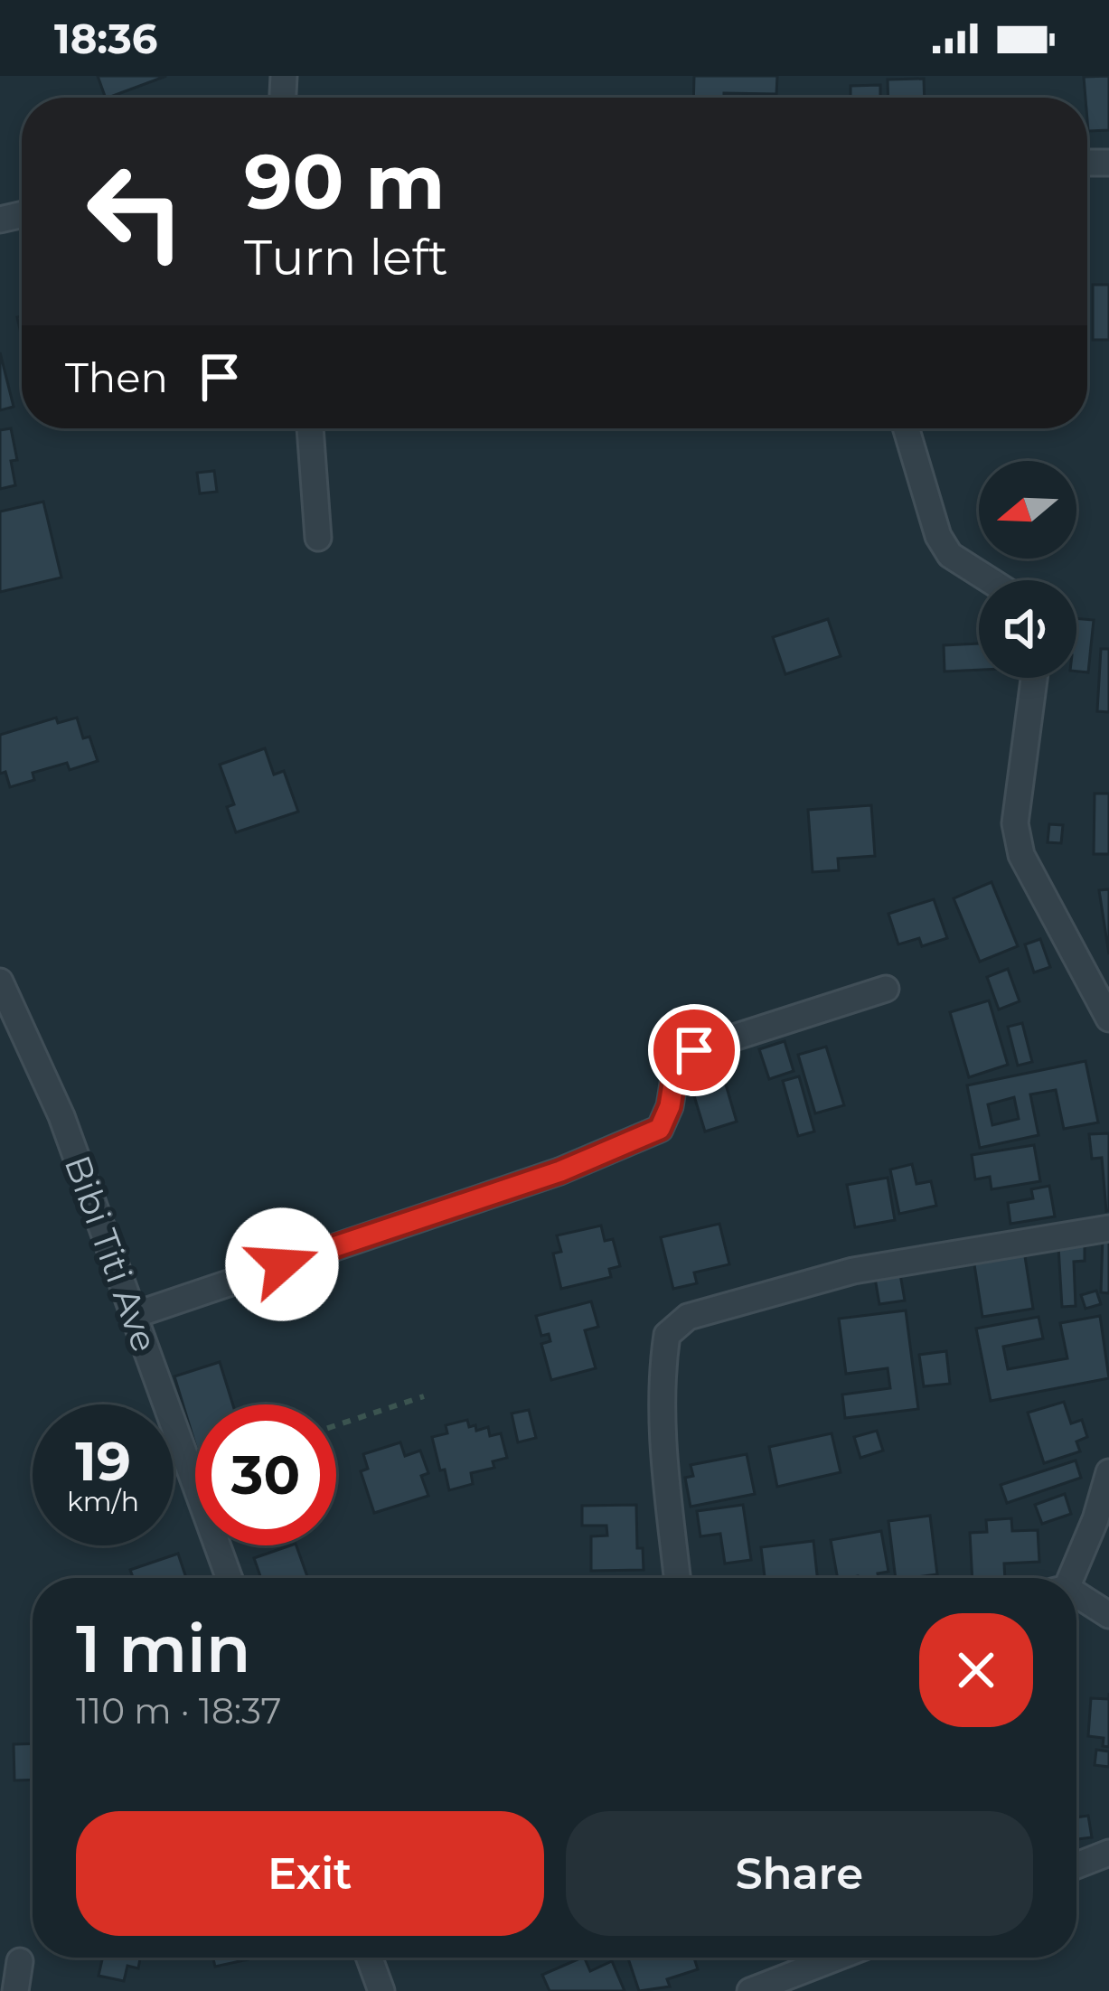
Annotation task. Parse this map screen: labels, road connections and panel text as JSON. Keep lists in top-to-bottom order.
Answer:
{
  "streets": {
    "street": ["Bibi Titi Ave"]
  },
  "north": "left",
  "page": {
    "status": "18:36",
    "turn": ["90 m", "Turn left"],
    "then": "Then",
    "speed": "19 km/h",
    "limit": "30",
    "heading": ["1 min", "110 m · 18:37"],
    "buttons": ["Exit", "Share"]
  }
}
